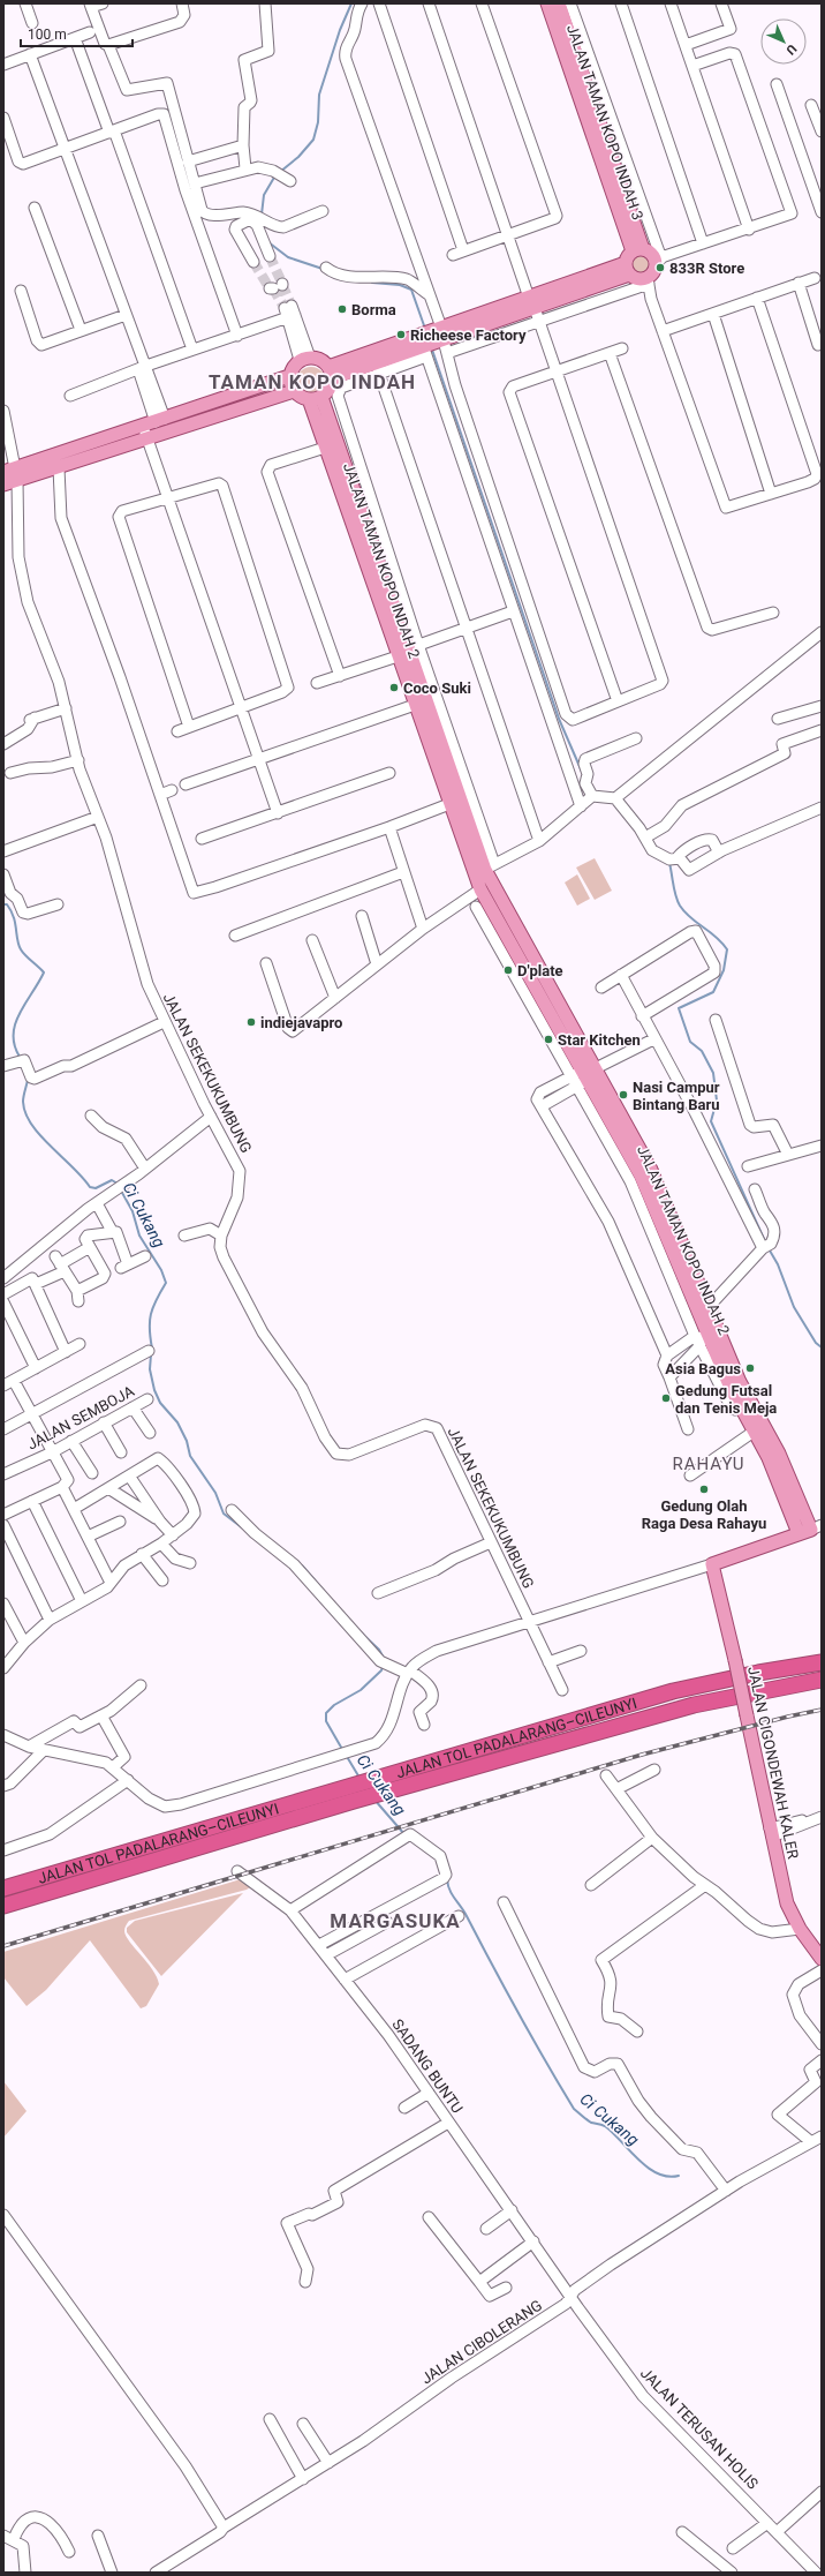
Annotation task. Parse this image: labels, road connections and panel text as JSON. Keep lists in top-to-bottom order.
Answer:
{
  "streets": {
    "highway": ["JALAN TOL PADALARANG–CILEUNYI"],
    "main road": ["JALAN TAMAN KOPO INDAH 3", "JALAN TAMAN KOPO INDAH 2", "JALAN CIGONDEWAH KALER"],
    "street": [
      "JALAN SEKEKUKUMBUNG",
      "JALAN SEMBOJA",
      "SADANG BUNTU",
      "JALAN CIBOLERANG",
      "JALAN TERUSAN HOLIS"
    ]
  },
  "crossings": [
    ["SADANG BUNTU", "JALAN CIBOLERANG"],
    ["SADANG BUNTU", "JALAN TERUSAN HOLIS"],
    ["JALAN CIBOLERANG", "JALAN TERUSAN HOLIS"]
  ],
  "districts": ["TAMAN KOPO INDAH", "RAHAYU", "MARGASUKA"],
  "water": ["Ci Cukang"],
  "places": [
    "833R Store",
    "Borma",
    "Richeese Factory",
    "Coco Suki",
    "D'plate",
    "indiejavapro",
    "Star Kitchen",
    "Nasi Campur Bintang Baru",
    "Asia Bagus",
    "Gedung Futsal dan Tenis Meja",
    "Gedung Olah Raga Desa Rahayu"
  ],
  "scale_bar": "100 m",
  "north": "bottom right"
}
